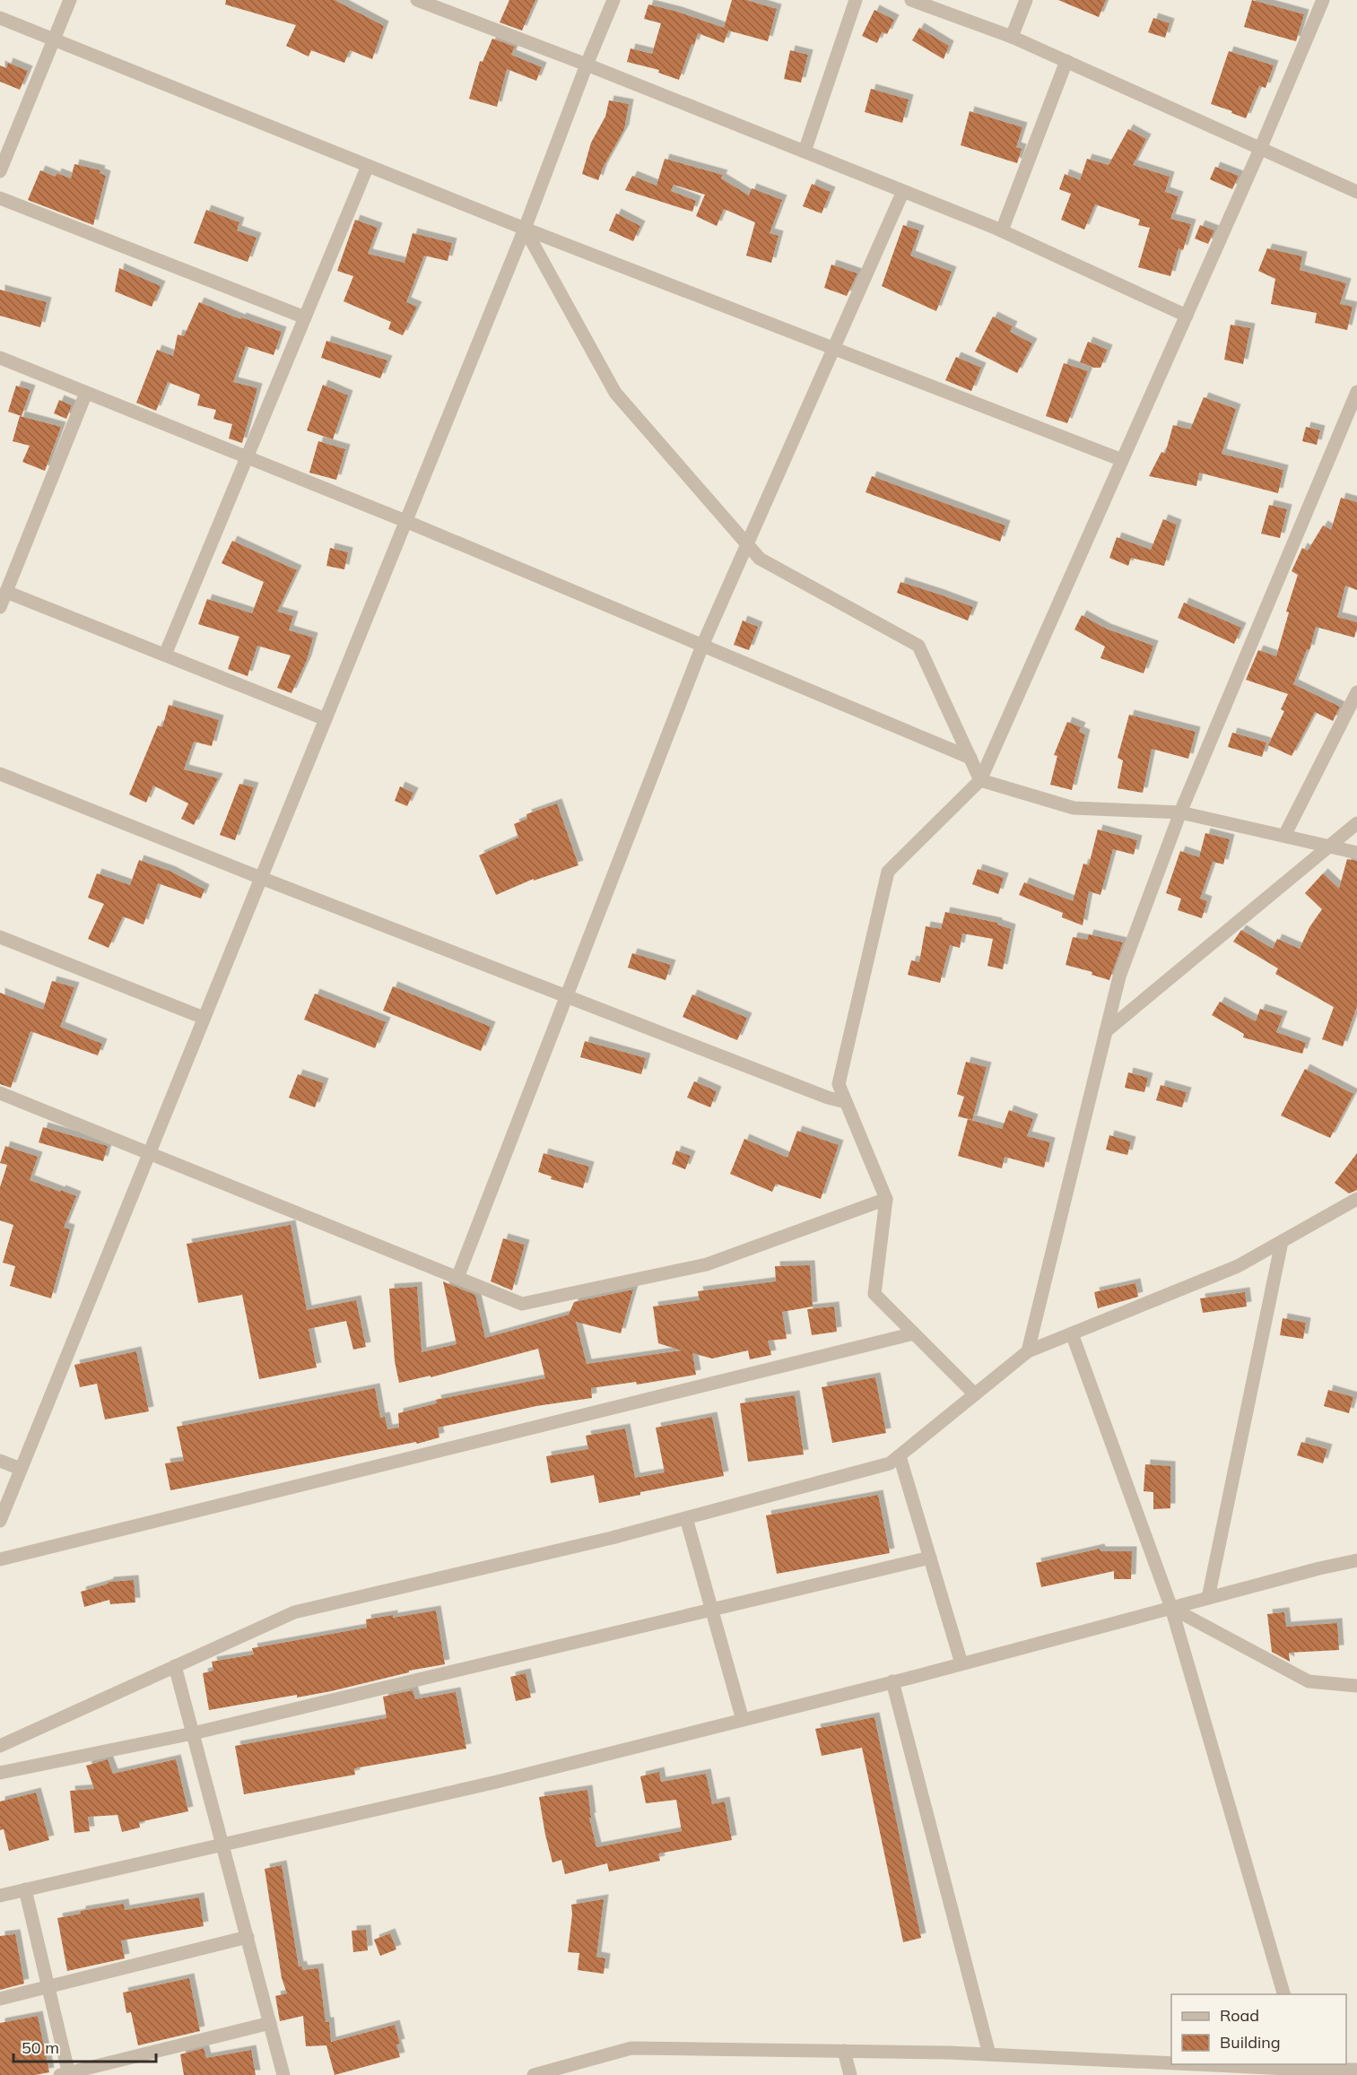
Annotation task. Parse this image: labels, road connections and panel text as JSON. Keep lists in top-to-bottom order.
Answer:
{
  "legend": ["Road", "Building"],
  "scale_bar": "50 m"
}
